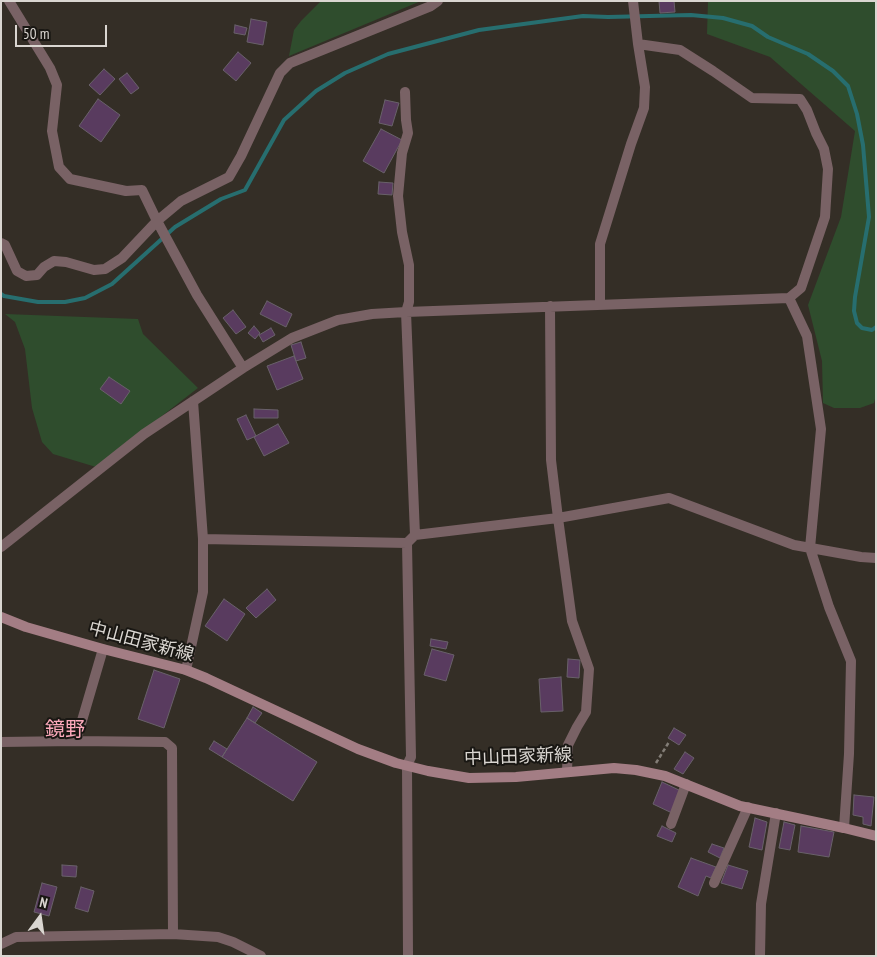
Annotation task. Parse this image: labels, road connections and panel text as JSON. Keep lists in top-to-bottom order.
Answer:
{
  "streets": {
    "main road": ["中山田家新線"]
  },
  "districts": ["鏡野"],
  "scale_bar": "50 m",
  "north": "top"
}
